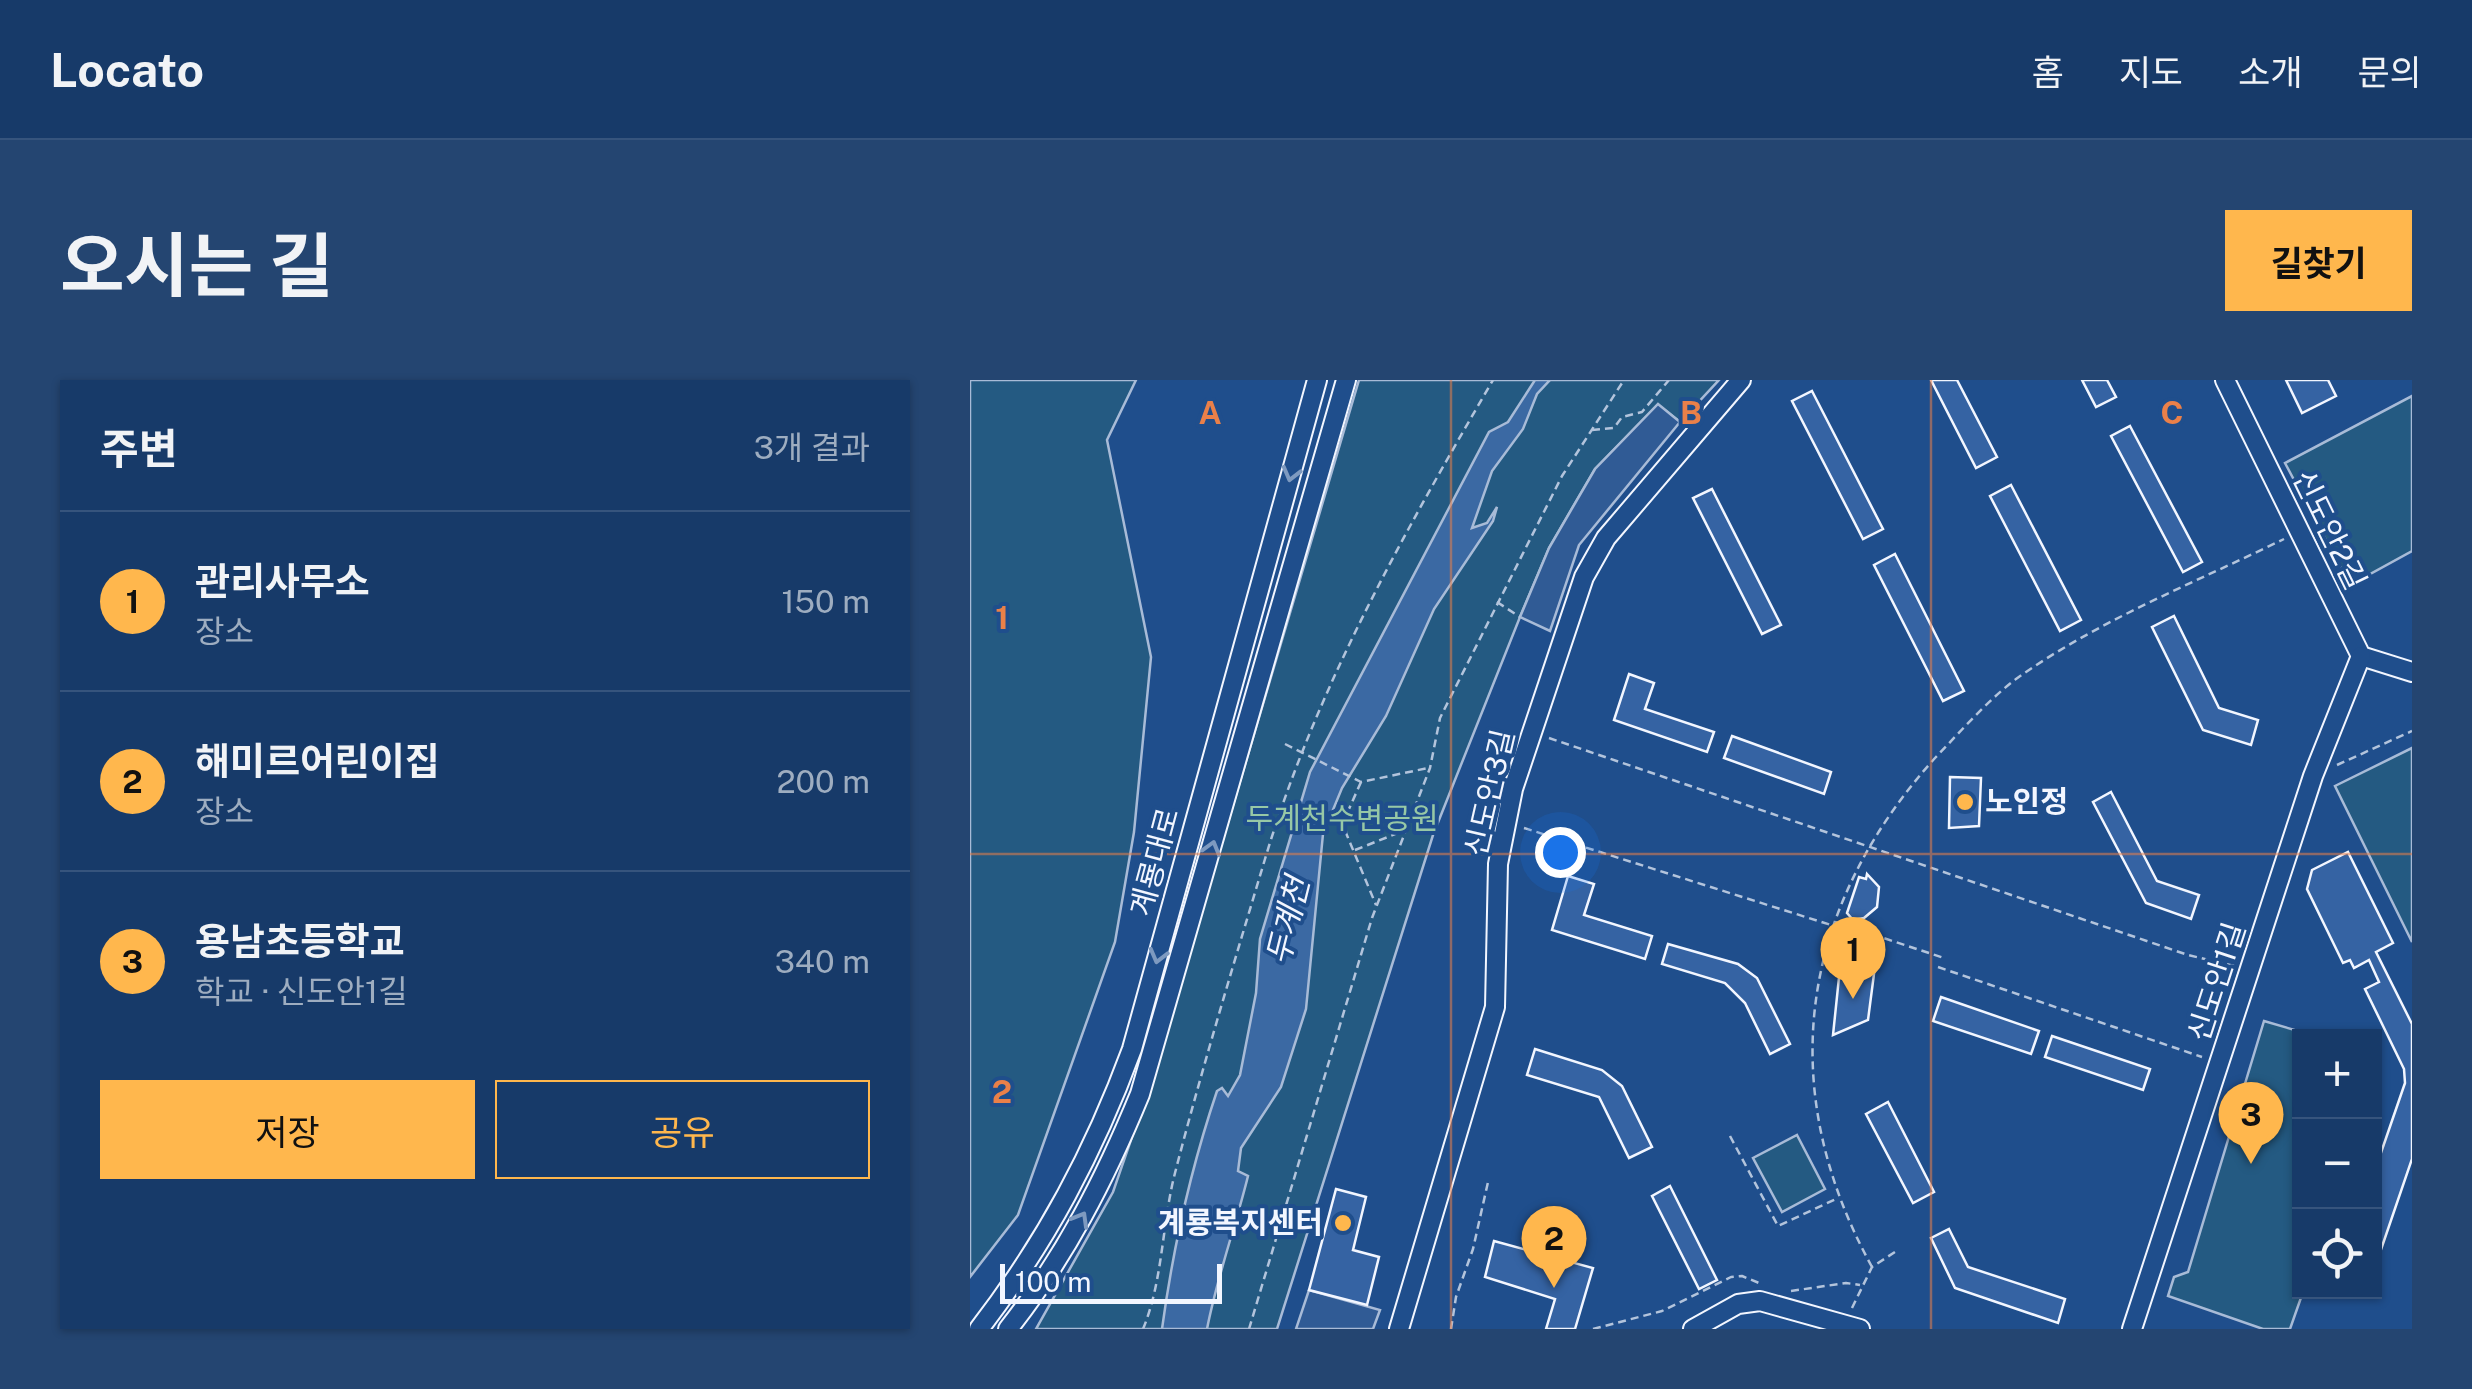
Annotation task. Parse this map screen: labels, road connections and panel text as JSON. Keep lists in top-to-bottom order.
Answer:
{
  "streets": {
    "street": [
      "신도안2길",
      "신도안3길",
      "계룡대로",
      "신도안1길"
    ]
  },
  "crossings": [
    ["신도안2길", "신도안1길"]
  ],
  "water": ["두계천"],
  "parks": ["두계천수변공원"],
  "places": ["노인정", "계룡복지센터"],
  "scale_bar": "100 m",
  "page": {
    "header": "Locato",
    "nav": [
      "홈",
      "지도",
      "소개",
      "문의"
    ],
    "title": "오시는 길",
    "buttons": [
      "길찾기",
      ["저장", "공유"]
    ],
    "heading": ["주변", "3개 결과"],
    "list": [
      {
        "mark": "1",
        "name": "관리사무소",
        "note": "장소",
        "value": "150 m"
      },
      {
        "mark": "2",
        "name": "해미르어린이집",
        "note": "장소",
        "value": "200 m"
      },
      {
        "mark": "3",
        "name": "용남초등학교",
        "note": "학교 · 신도안1길",
        "value": "340 m"
      }
    ],
    "pins": ["1", "3", "2"],
    "map_buttons": ["+", "−"],
    "scale": "100 m"
  },
  "grid": {
    "columns": ["A", "B", "C"],
    "rows": ["1", "2"]
  }
}
